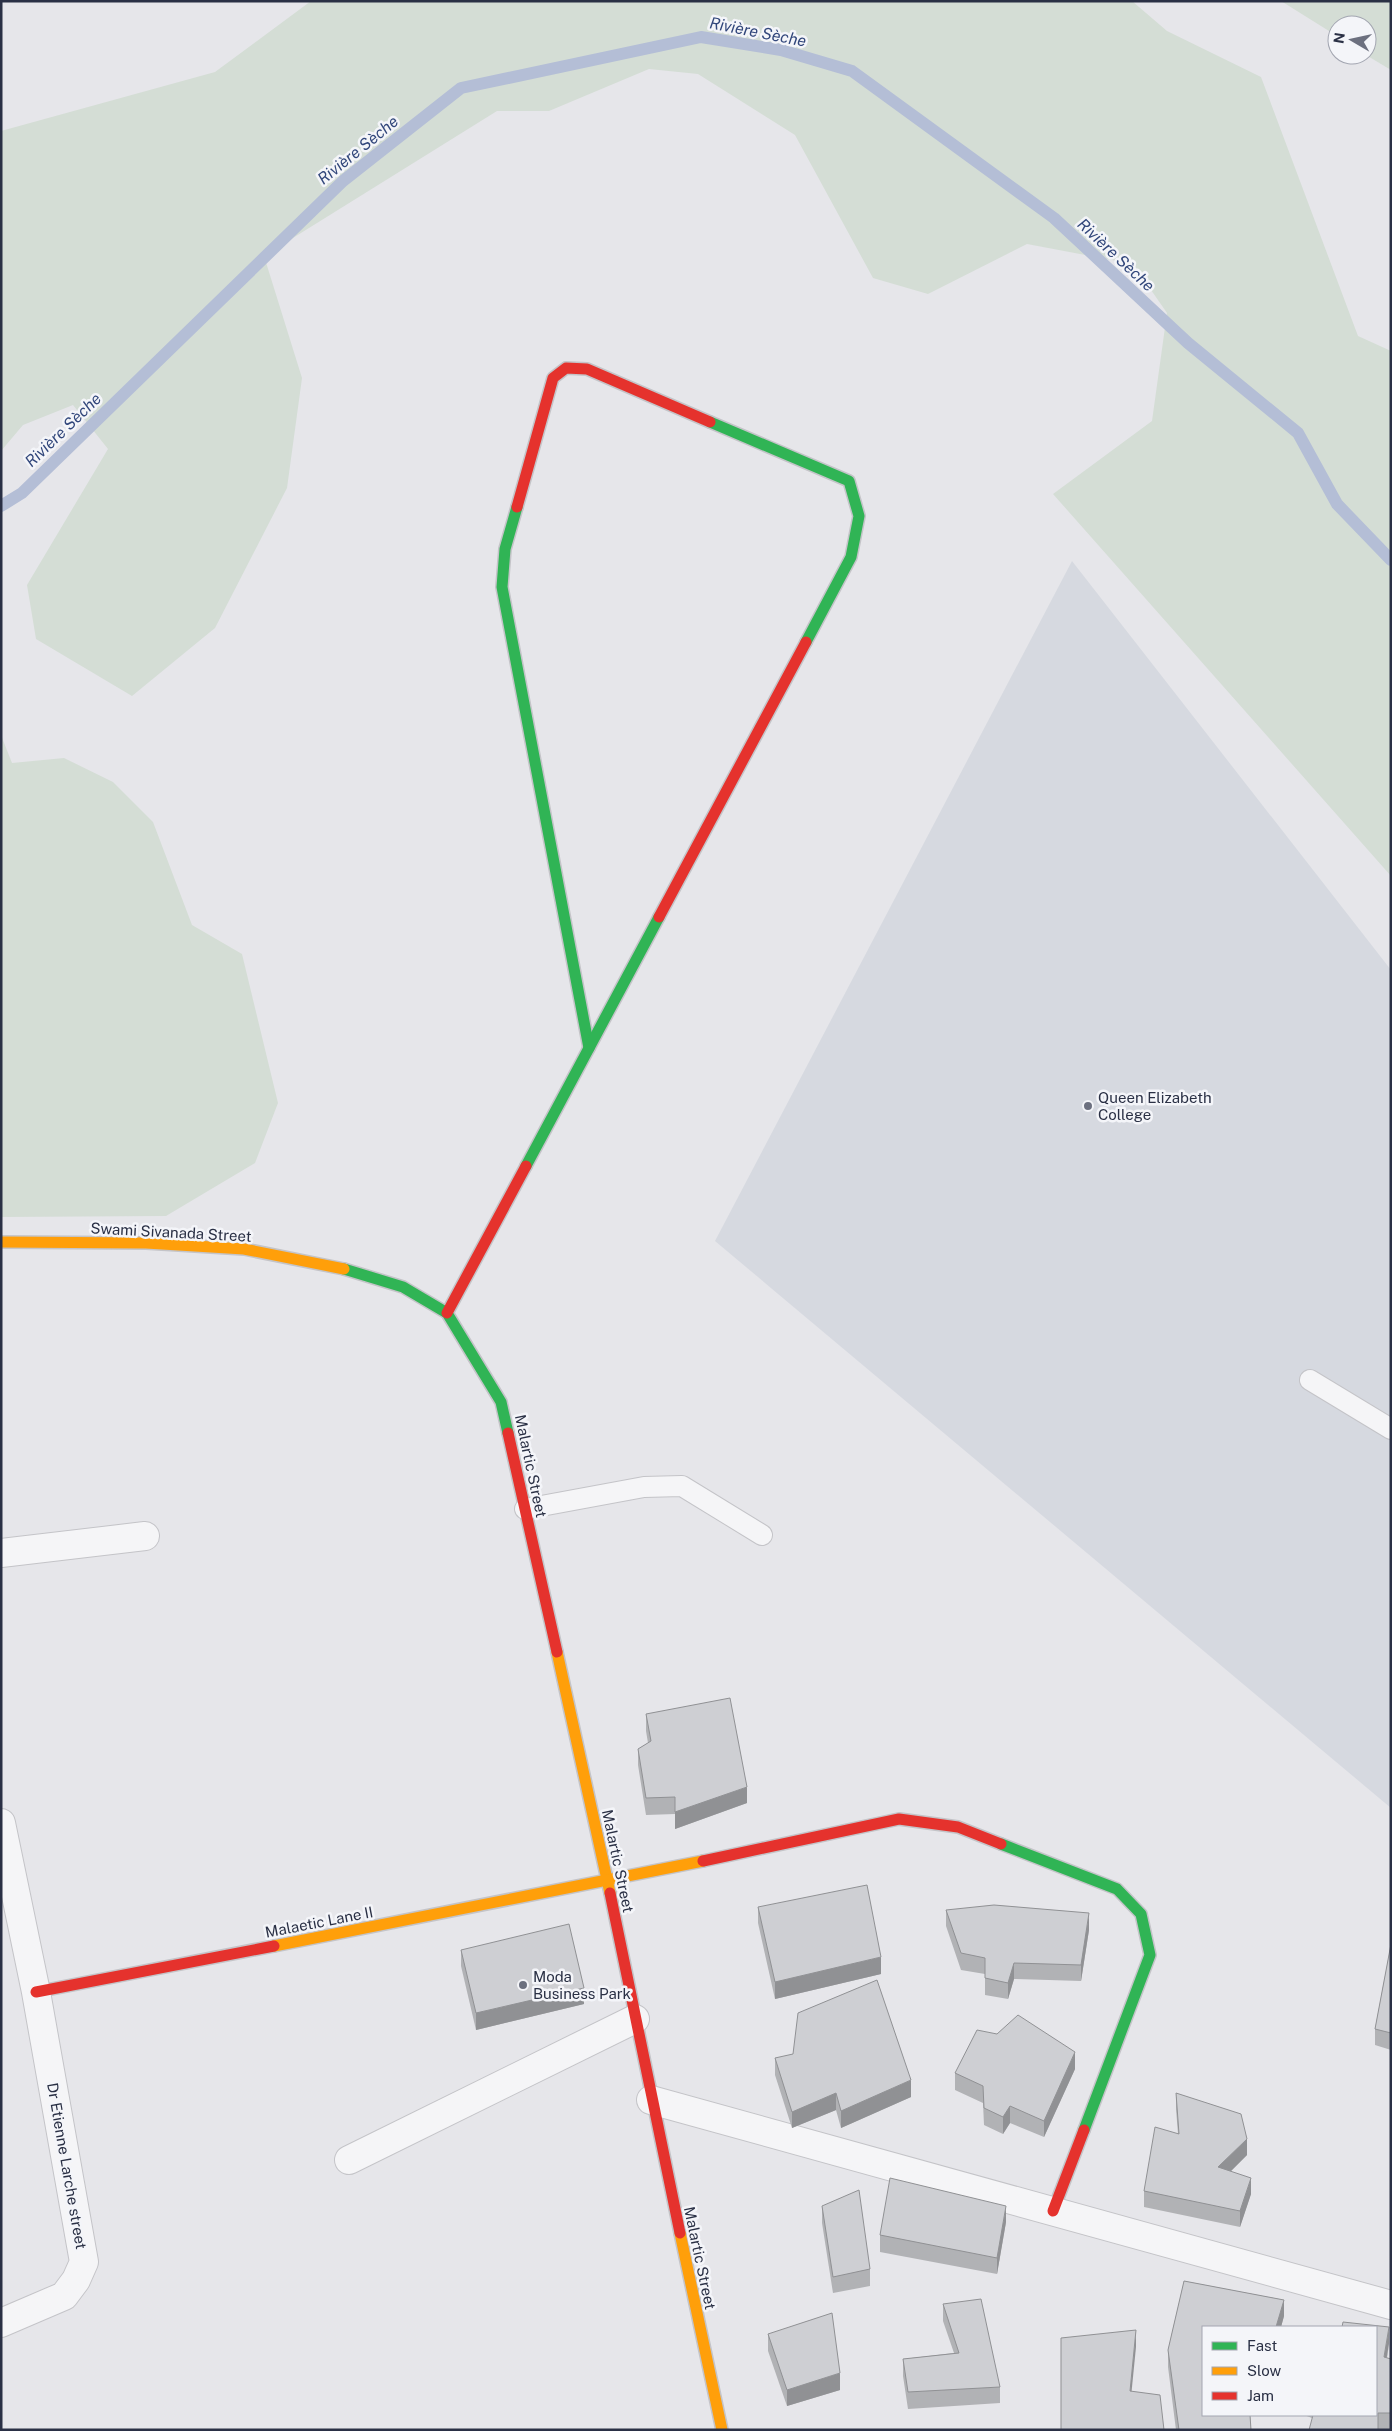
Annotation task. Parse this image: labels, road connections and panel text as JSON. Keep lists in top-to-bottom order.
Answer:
{
  "streets": {
    "street": [
      "Swami Sivanada Street",
      "Malartic Street",
      "Malaetic Lane II",
      "Dr Etienne Larche street"
    ]
  },
  "crossings": [
    ["Swami Sivanada Street", "Malartic Street"],
    ["Malartic Street", "Malaetic Lane II"],
    ["Malaetic Lane II", "Dr Etienne Larche street"]
  ],
  "water": ["Rivière Sèche"],
  "places": ["Queen Elizabeth College", "Moda Business Park"],
  "legend": ["Fast", "Slow", "Jam"],
  "north": "left"
}
